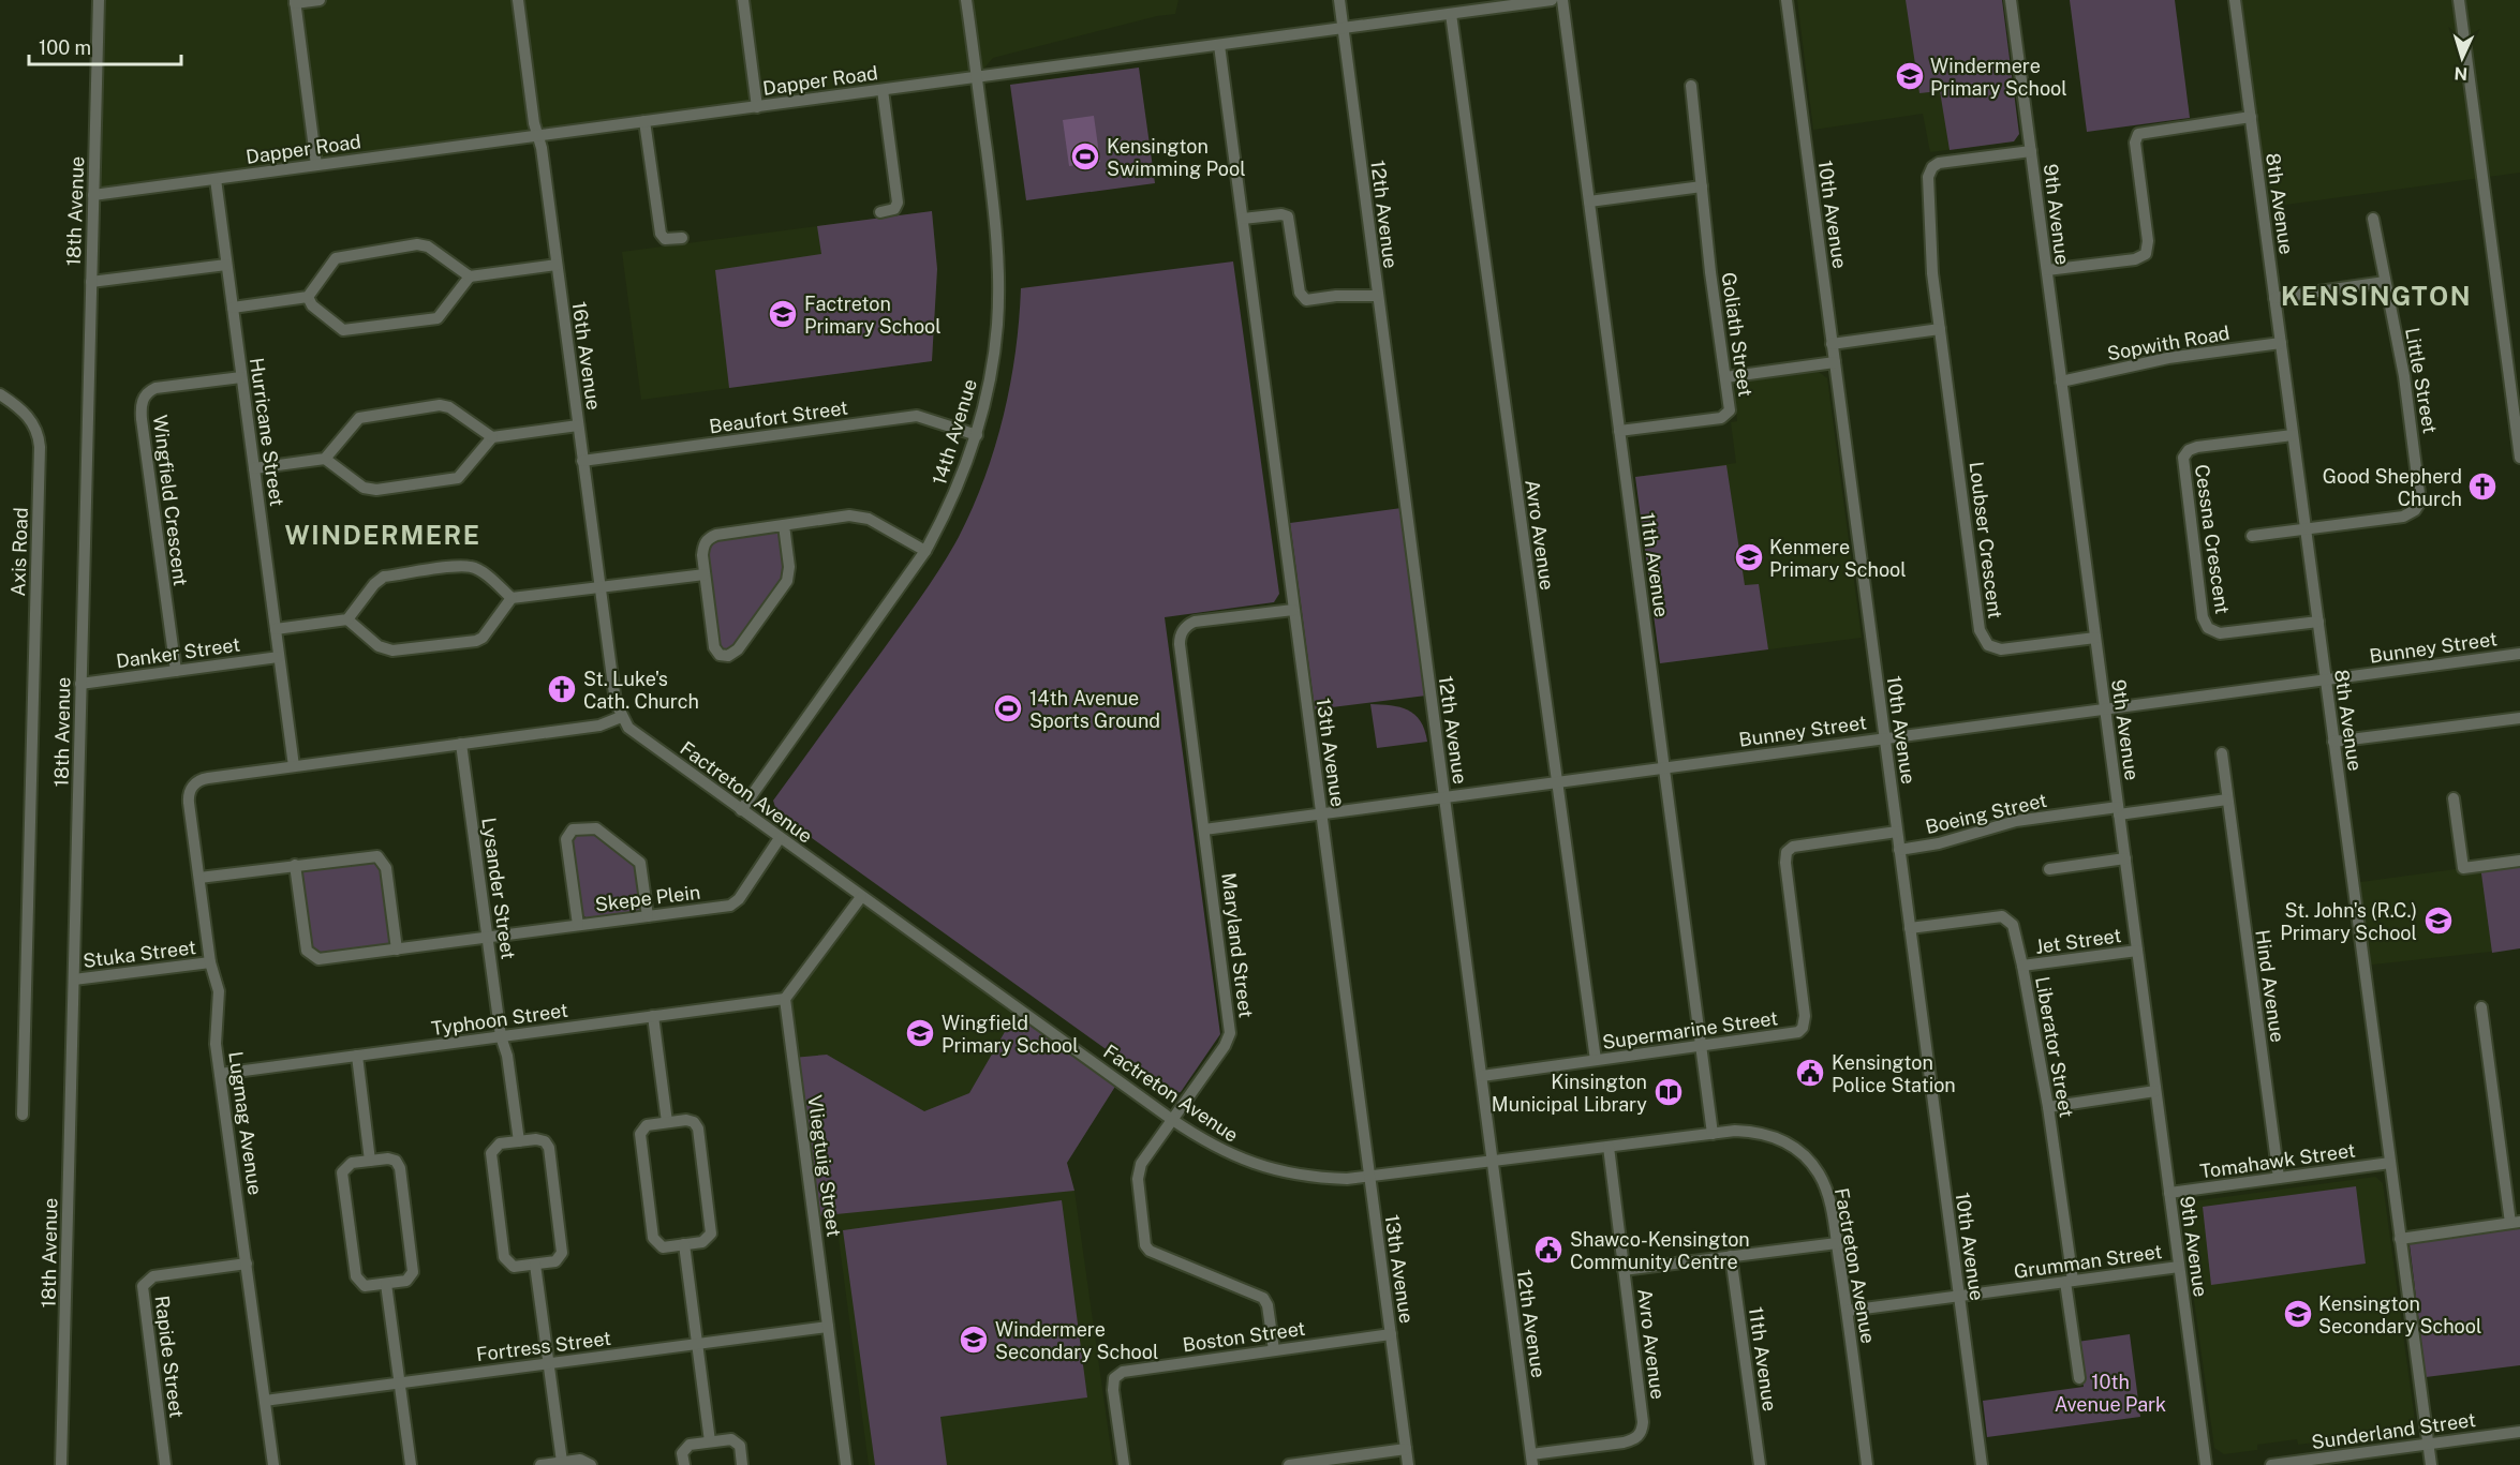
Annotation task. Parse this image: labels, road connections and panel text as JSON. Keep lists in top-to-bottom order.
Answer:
{
  "streets": {
    "street": [
      "Dapper Road",
      "8th Avenue",
      "18th Avenue",
      "12th Avenue",
      "10th Avenue",
      "9th Avenue",
      "Goliath Street",
      "Sopwith Road",
      "16th Avenue",
      "Little Street",
      "Beaufort Street",
      "Hurricane Street",
      "14th Avenue",
      "Wingfield Crescent",
      "Avro Avenue",
      "Cessna Crescent",
      "Loubser Crescent",
      "Axis Road",
      "11th Avenue",
      "Bunney Street",
      "Danker Street",
      "13th Avenue",
      "Factreton Avenue",
      "Boeing Street",
      "Lysander Street",
      "Skepe Plein",
      "Jet Street",
      "Maryland Street",
      "Stuka Street",
      "Hind Avenue",
      "Typhoon Street",
      "Supermarine Street",
      "Liberator Street",
      "Lugmag Avenue",
      "Tomahawk Street",
      "Vliegtuig Street",
      "Grumman Street",
      "Boston Street",
      "Fortress Street",
      "Rapide Street",
      "Sunderland Street"
    ]
  },
  "crossings": [
    ["Dapper Road", "18th Avenue"],
    ["Dapper Road", "12th Avenue"],
    ["Dapper Road", "16th Avenue"],
    ["Dapper Road", "Hurricane Street"],
    ["Dapper Road", "14th Avenue"],
    ["Dapper Road", "Avro Avenue"],
    ["Dapper Road", "13th Avenue"],
    ["8th Avenue", "Sopwith Road"],
    ["8th Avenue", "Little Street"],
    ["8th Avenue", "Cessna Crescent"],
    ["8th Avenue", "Bunney Street"],
    ["8th Avenue", "Tomahawk Street"],
    ["8th Avenue", "Sunderland Street"],
    ["18th Avenue", "Danker Street"],
    ["18th Avenue", "Stuka Street"],
    ["12th Avenue", "Avro Avenue"],
    ["12th Avenue", "Bunney Street"],
    ["12th Avenue", "Factreton Avenue"],
    ["12th Avenue", "Supermarine Street"],
    ["10th Avenue", "Bunney Street"],
    ["10th Avenue", "Boeing Street"],
    ["10th Avenue", "Supermarine Street"],
    ["10th Avenue", "Liberator Street"],
    ["10th Avenue", "Grumman Street"],
    ["9th Avenue", "Sopwith Road"],
    ["9th Avenue", "Loubser Crescent"],
    ["9th Avenue", "Bunney Street"],
    ["9th Avenue", "Boeing Street"],
    ["9th Avenue", "Jet Street"],
    ["9th Avenue", "Tomahawk Street"],
    ["9th Avenue", "Grumman Street"],
    ["Goliath Street", "11th Avenue"],
    ["16th Avenue", "Beaufort Street"],
    ["16th Avenue", "Factreton Avenue"],
    ["Beaufort Street", "14th Avenue"],
    ["Hurricane Street", "Wingfield Crescent"],
    ["Hurricane Street", "Danker Street"],
    ["Hurricane Street", "Lugmag Avenue"],
    ["14th Avenue", "Factreton Avenue"],
    ["Wingfield Crescent", "Danker Street"],
    ["Avro Avenue", "Bunney Street"],
    ["Avro Avenue", "Factreton Avenue"],
    ["Avro Avenue", "Supermarine Street"],
    ["11th Avenue", "Bunney Street"],
    ["11th Avenue", "Factreton Avenue"],
    ["11th Avenue", "Supermarine Street"],
    ["Bunney Street", "13th Avenue"],
    ["Bunney Street", "Maryland Street"],
    ["13th Avenue", "Factreton Avenue"],
    ["13th Avenue", "Maryland Street"],
    ["13th Avenue", "Boston Street"],
    ["Factreton Avenue", "Skepe Plein"],
    ["Factreton Avenue", "Maryland Street"],
    ["Factreton Avenue", "Grumman Street"],
    ["Lysander Street", "Skepe Plein"],
    ["Lysander Street", "Typhoon Street"],
    ["Jet Street", "Liberator Street"],
    ["Maryland Street", "Boston Street"],
    ["Stuka Street", "Lugmag Avenue"],
    ["Hind Avenue", "Tomahawk Street"],
    ["Typhoon Street", "Lugmag Avenue"],
    ["Typhoon Street", "Vliegtuig Street"],
    ["Liberator Street", "Grumman Street"],
    ["Lugmag Avenue", "Fortress Street"],
    ["Lugmag Avenue", "Rapide Street"],
    ["Vliegtuig Street", "Fortress Street"]
  ],
  "districts": ["KENSINGTON", "WINDERMERE"],
  "parks": ["10th Avenue Park"],
  "places": {
    "school or university": [
      "Windermere Primary School",
      "Factreton Primary School",
      "Kenmere Primary School",
      "St. John's (R.C.) Primary School",
      "Wingfield Primary School",
      "Kensington Secondary School",
      "Windermere Secondary School"
    ],
    "sports": ["Kensington Swimming Pool", "14th Avenue Sports Ground"],
    "church": ["Good Shepherd Church", "St. Luke's Cath. Church"],
    "public building": ["Kensington Police Station", "Shawco-Kensington Community Centre"],
    "library": ["Kinsington Municipal Library"]
  },
  "scale_bar": "100 m",
  "north": "bottom"
}
